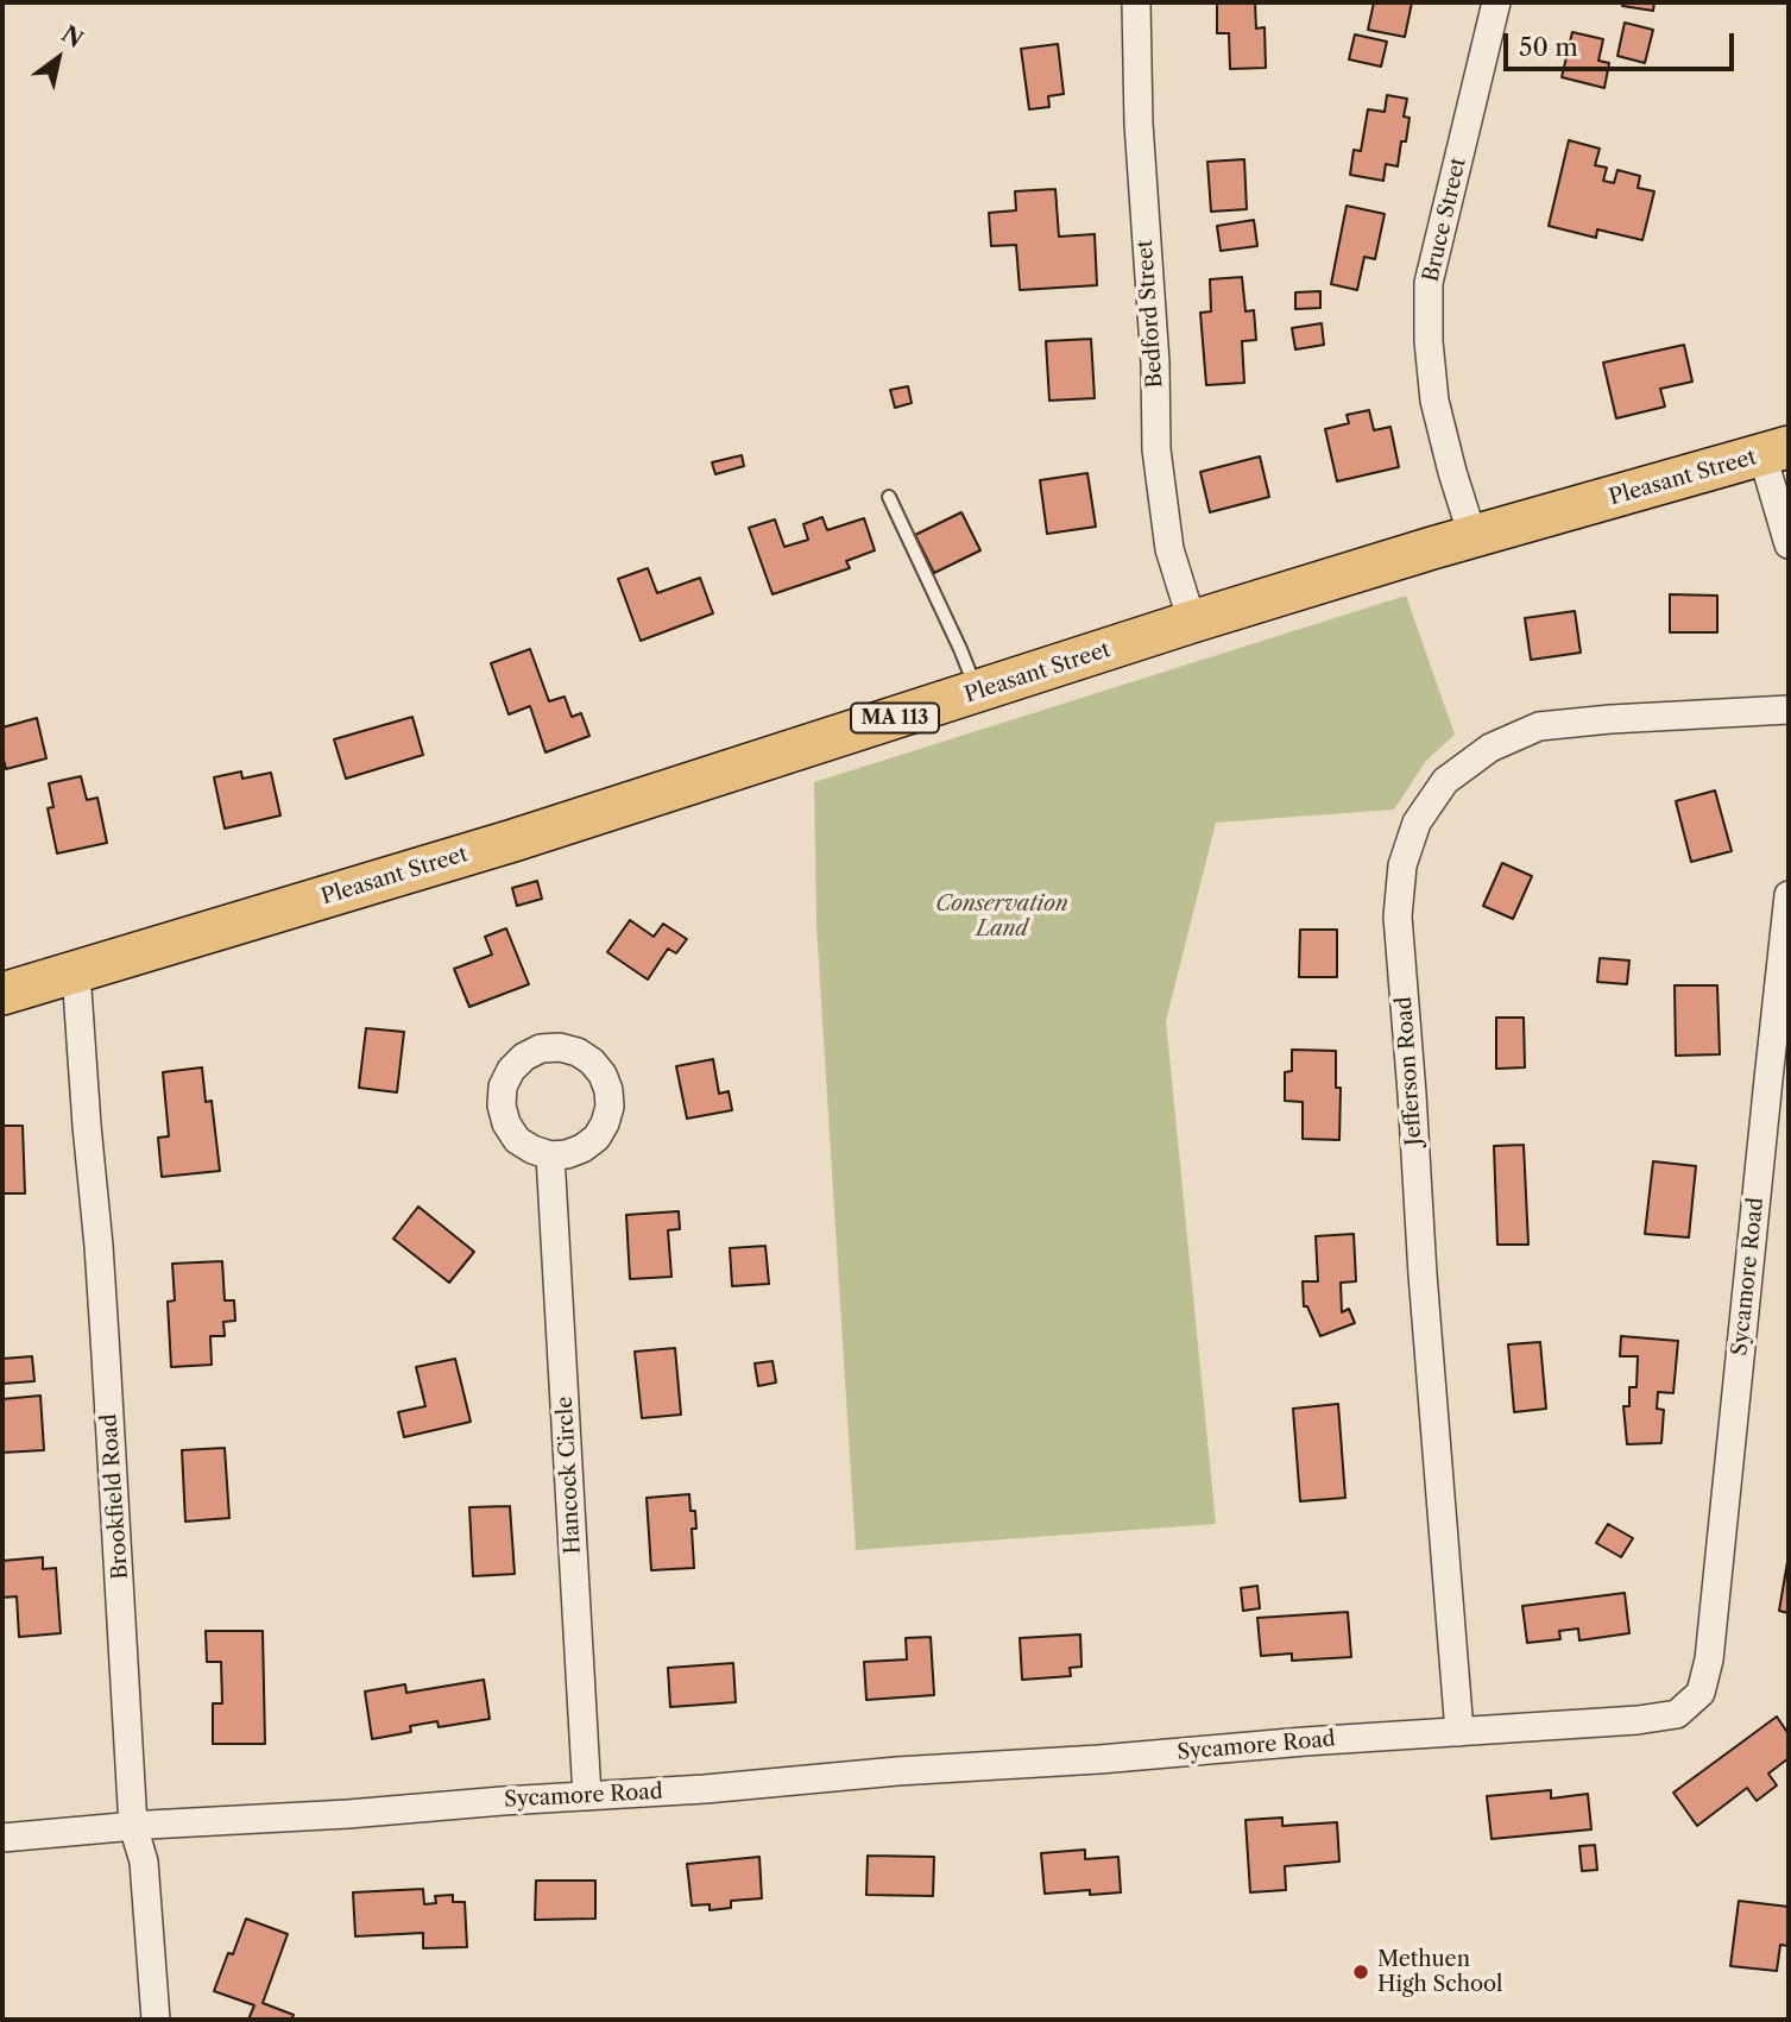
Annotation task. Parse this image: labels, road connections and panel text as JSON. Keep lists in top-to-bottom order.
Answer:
{
  "streets": {
    "main road": ["Pleasant Street", "MA 113"],
    "street": [
      "Bruce Street",
      "Bedford Street",
      "Jefferson Road",
      "Sycamore Road",
      "Hancock Circle",
      "Brookfield Road"
    ]
  },
  "crossings": [
    ["Bruce Street", "Pleasant Street"],
    ["Bedford Street", "Pleasant Street"],
    ["Pleasant Street", "Brookfield Road"],
    ["Jefferson Road", "Sycamore Road"],
    ["Sycamore Road", "Hancock Circle"],
    ["Sycamore Road", "Brookfield Road"]
  ],
  "parks": ["Conservation Land"],
  "places": ["Methuen High School"],
  "scale_bar": "50 m",
  "north": "top right"
}
